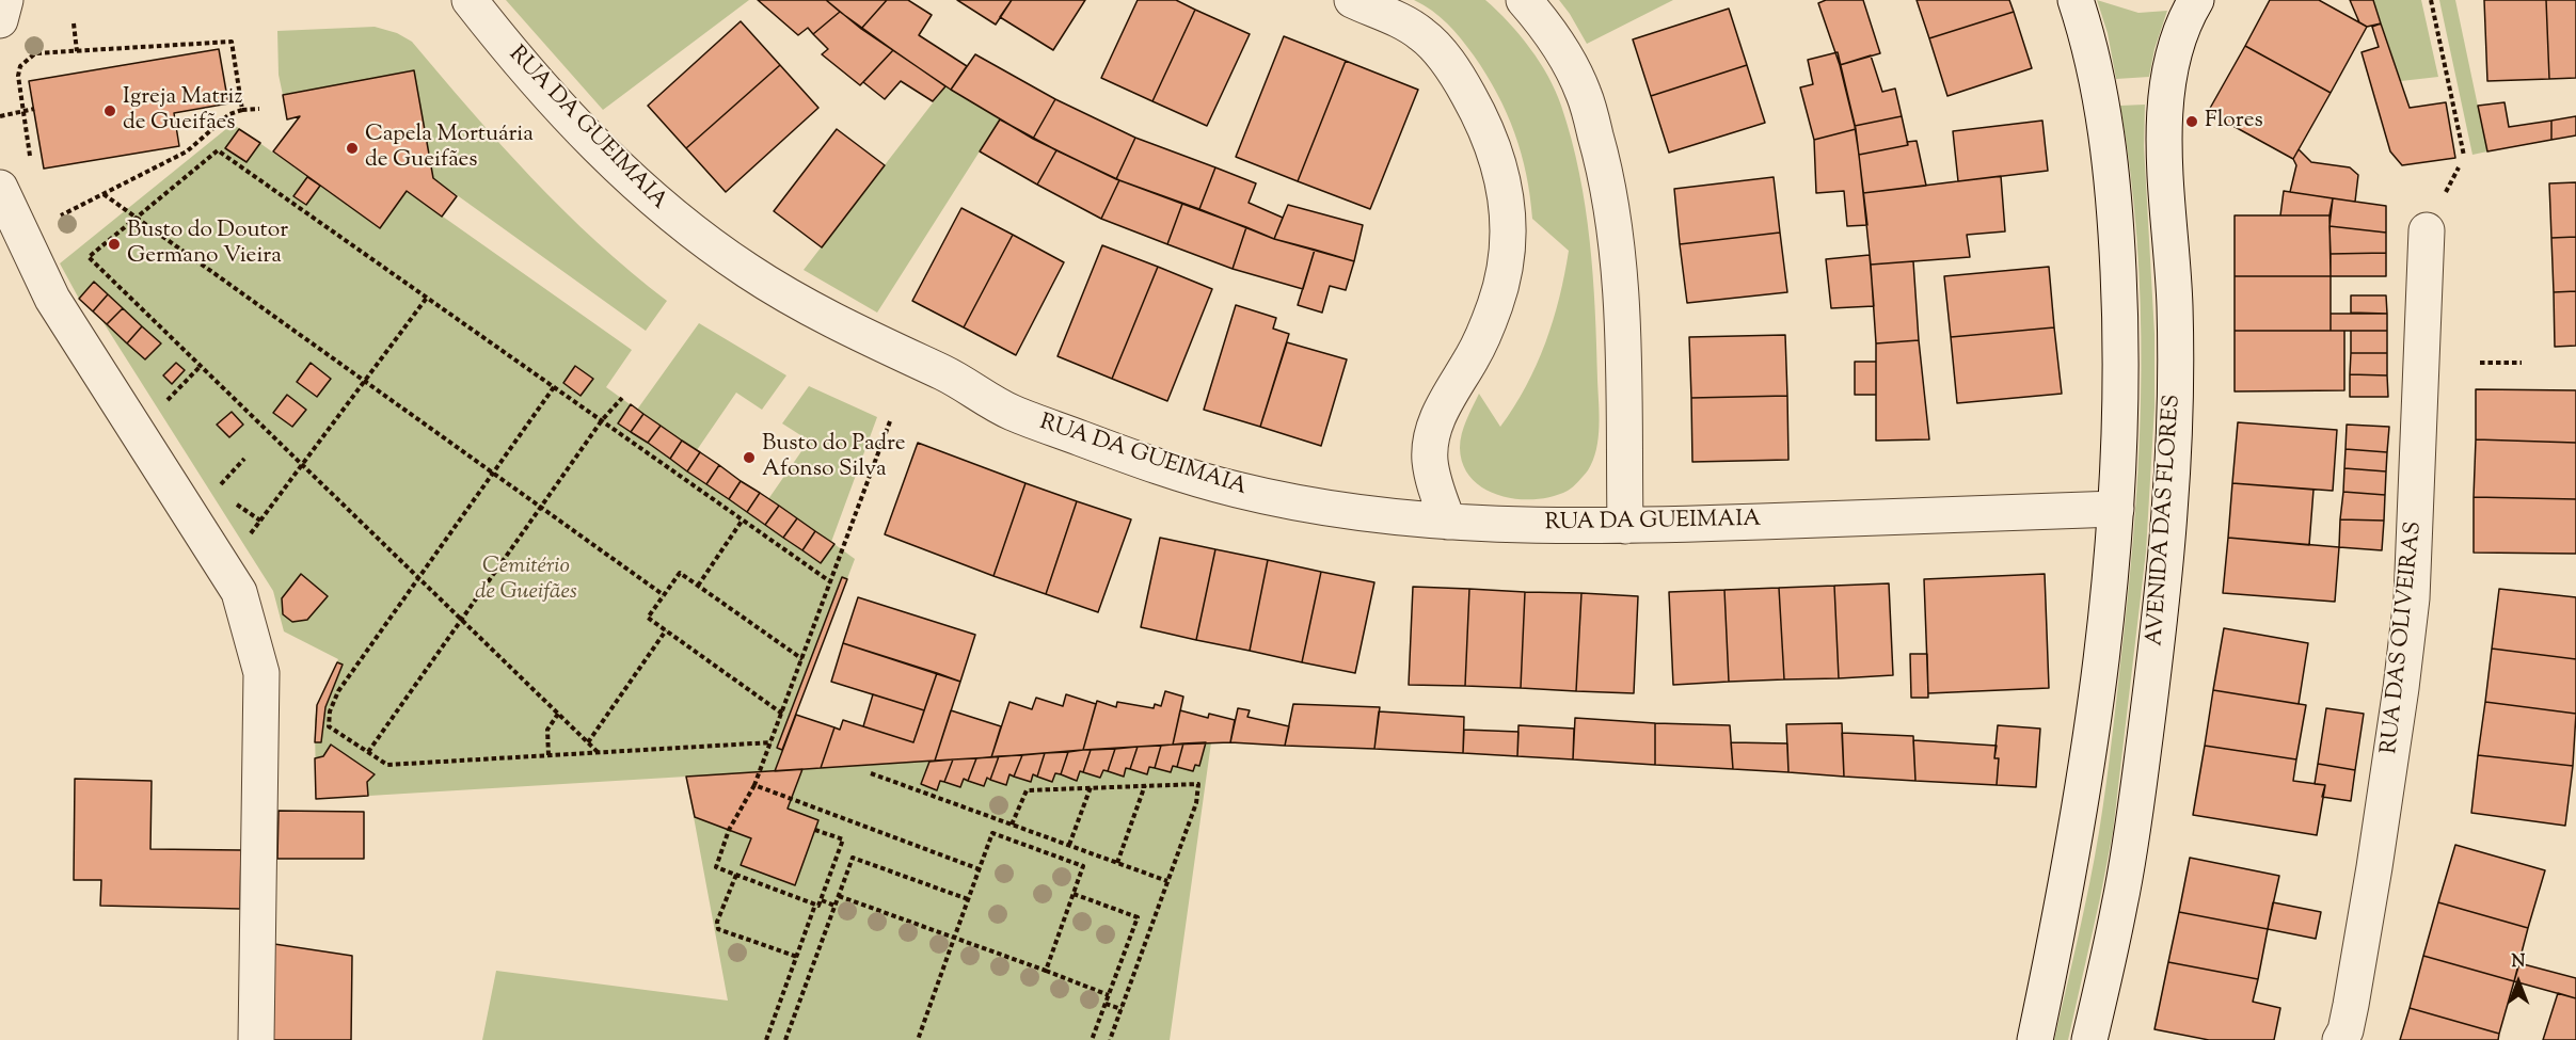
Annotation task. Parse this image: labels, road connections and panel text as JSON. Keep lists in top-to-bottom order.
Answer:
{
  "streets": {
    "street": ["RUA DA GUEIMAIA", "AVENIDA DAS FLORES", "RUA DAS OLIVEIRAS"]
  },
  "parks": ["Cemitério de Gueifães"],
  "places": [
    "Igreja Matriz de Gueifães",
    "Flores",
    "Capela Mortuária de Gueifães",
    "Busto do Doutor Germano Vieira",
    "Busto do Padre Afonso Silva"
  ],
  "north": "top"
}
